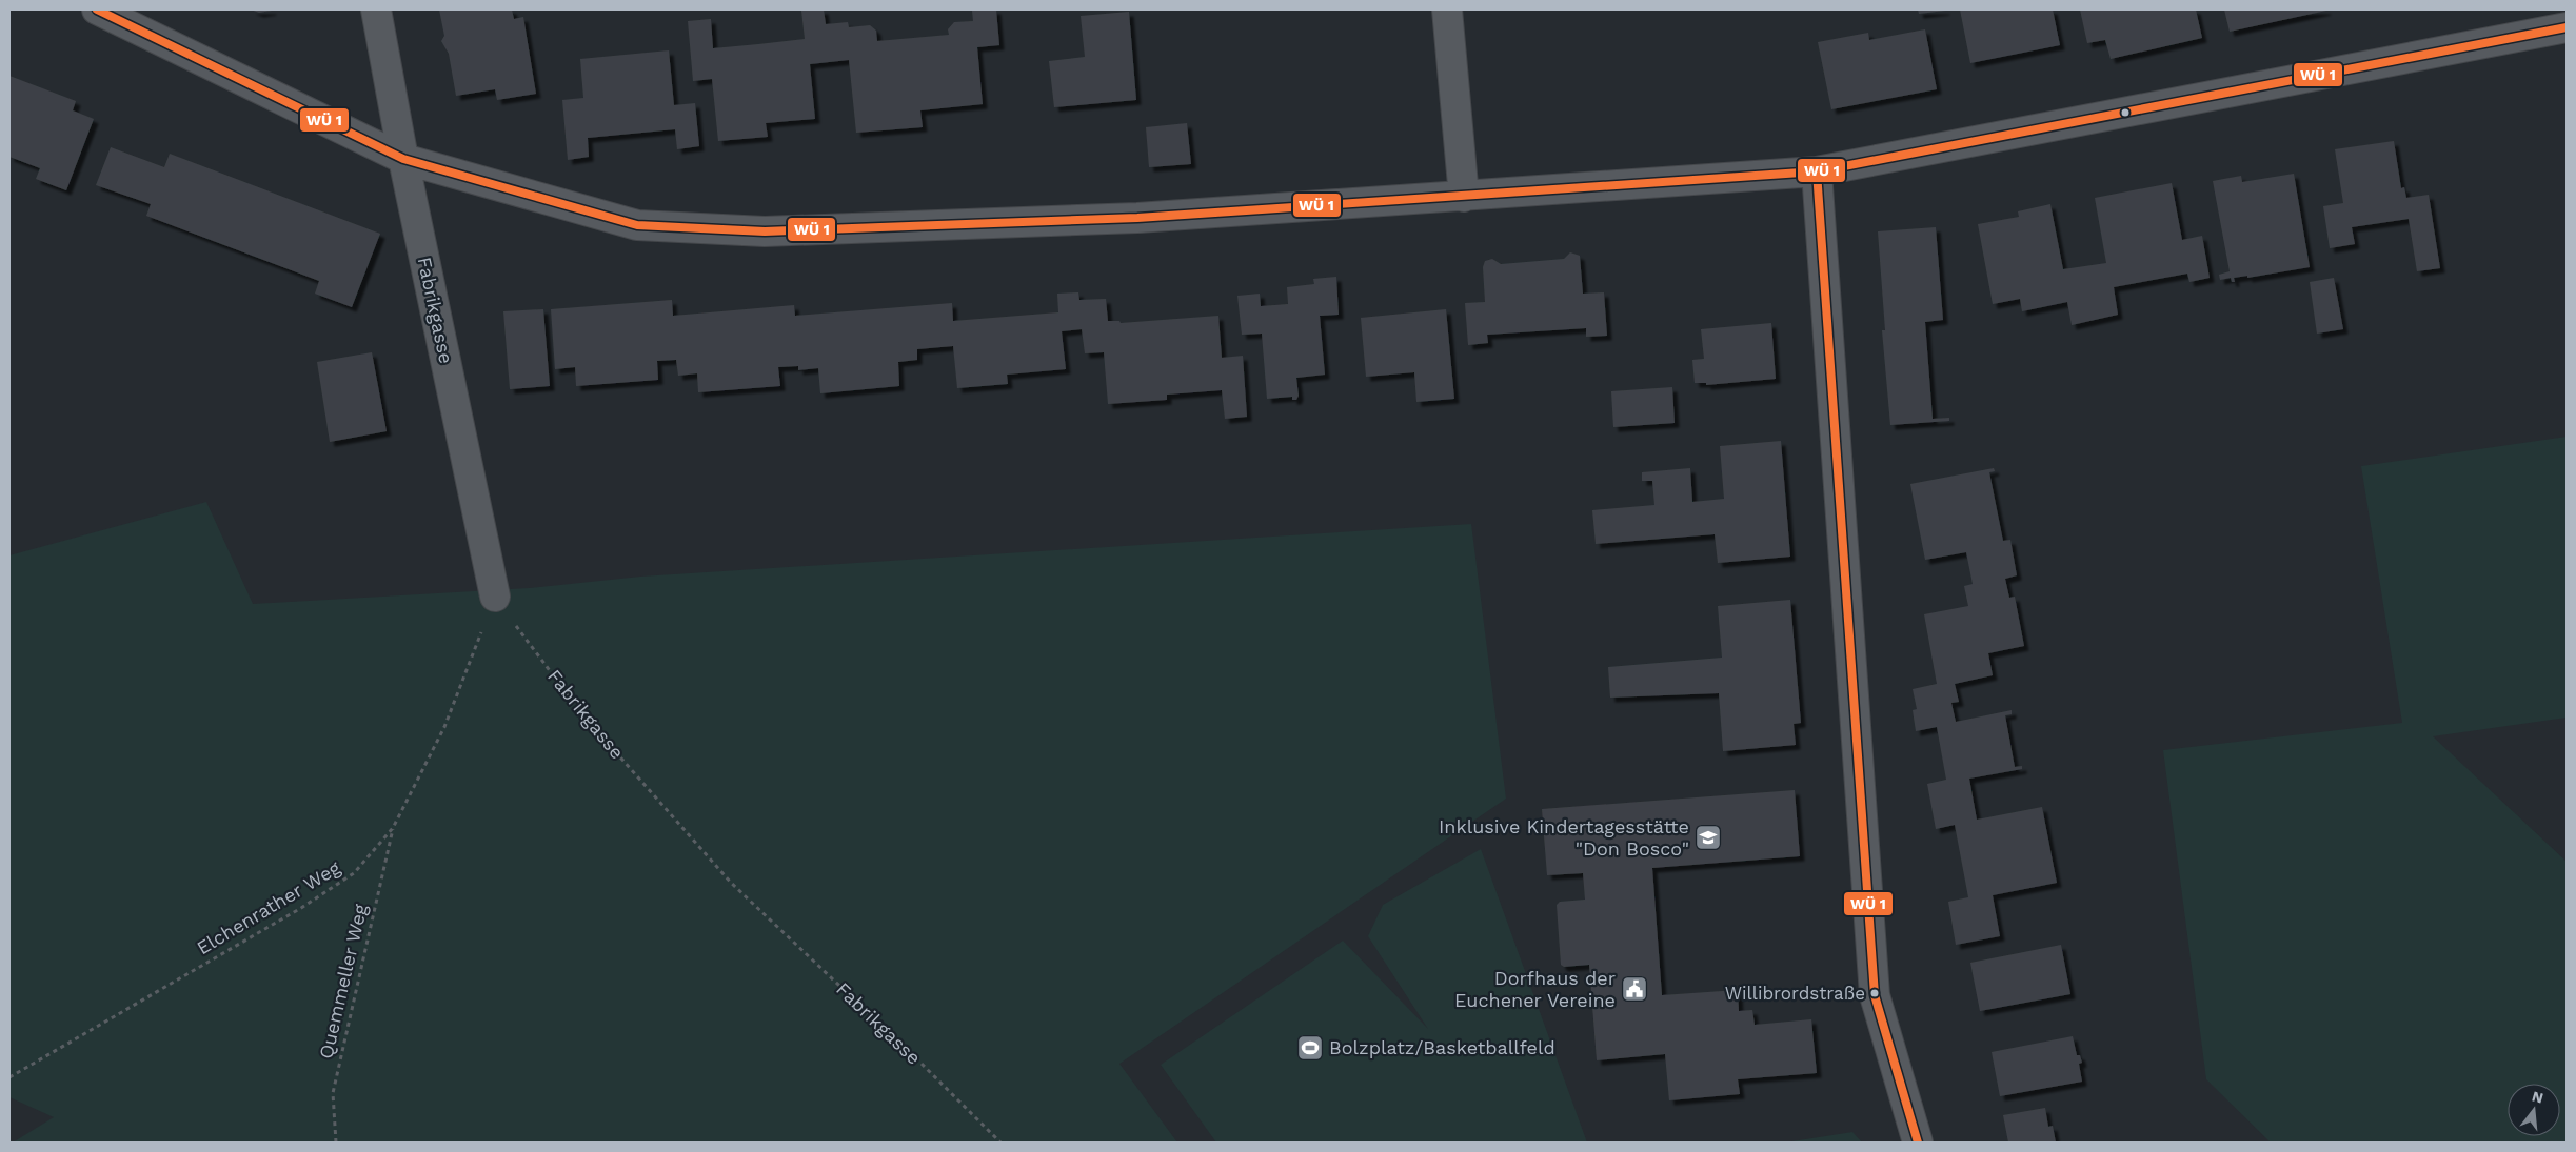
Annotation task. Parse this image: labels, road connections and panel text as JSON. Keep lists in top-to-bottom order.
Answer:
{
  "streets": {
    "street": ["Fabrikgasse"],
    "path": ["Elchenrather Weg", "Quemmeller Weg"]
  },
  "crossings": [
    ["Fabrikgasse", "Elchenrather Weg"],
    ["Elchenrather Weg", "Quemmeller Weg"]
  ],
  "places": {
    "school or university": ["Inklusive Kindertagesstätte \"Don Bosco\""],
    "public building": ["Dorfhaus der Euchener Vereine"],
    "other": ["Willibrordstraße"],
    "sports": ["Bolzplatz/Basketballfeld"]
  },
  "north": "top"
}
